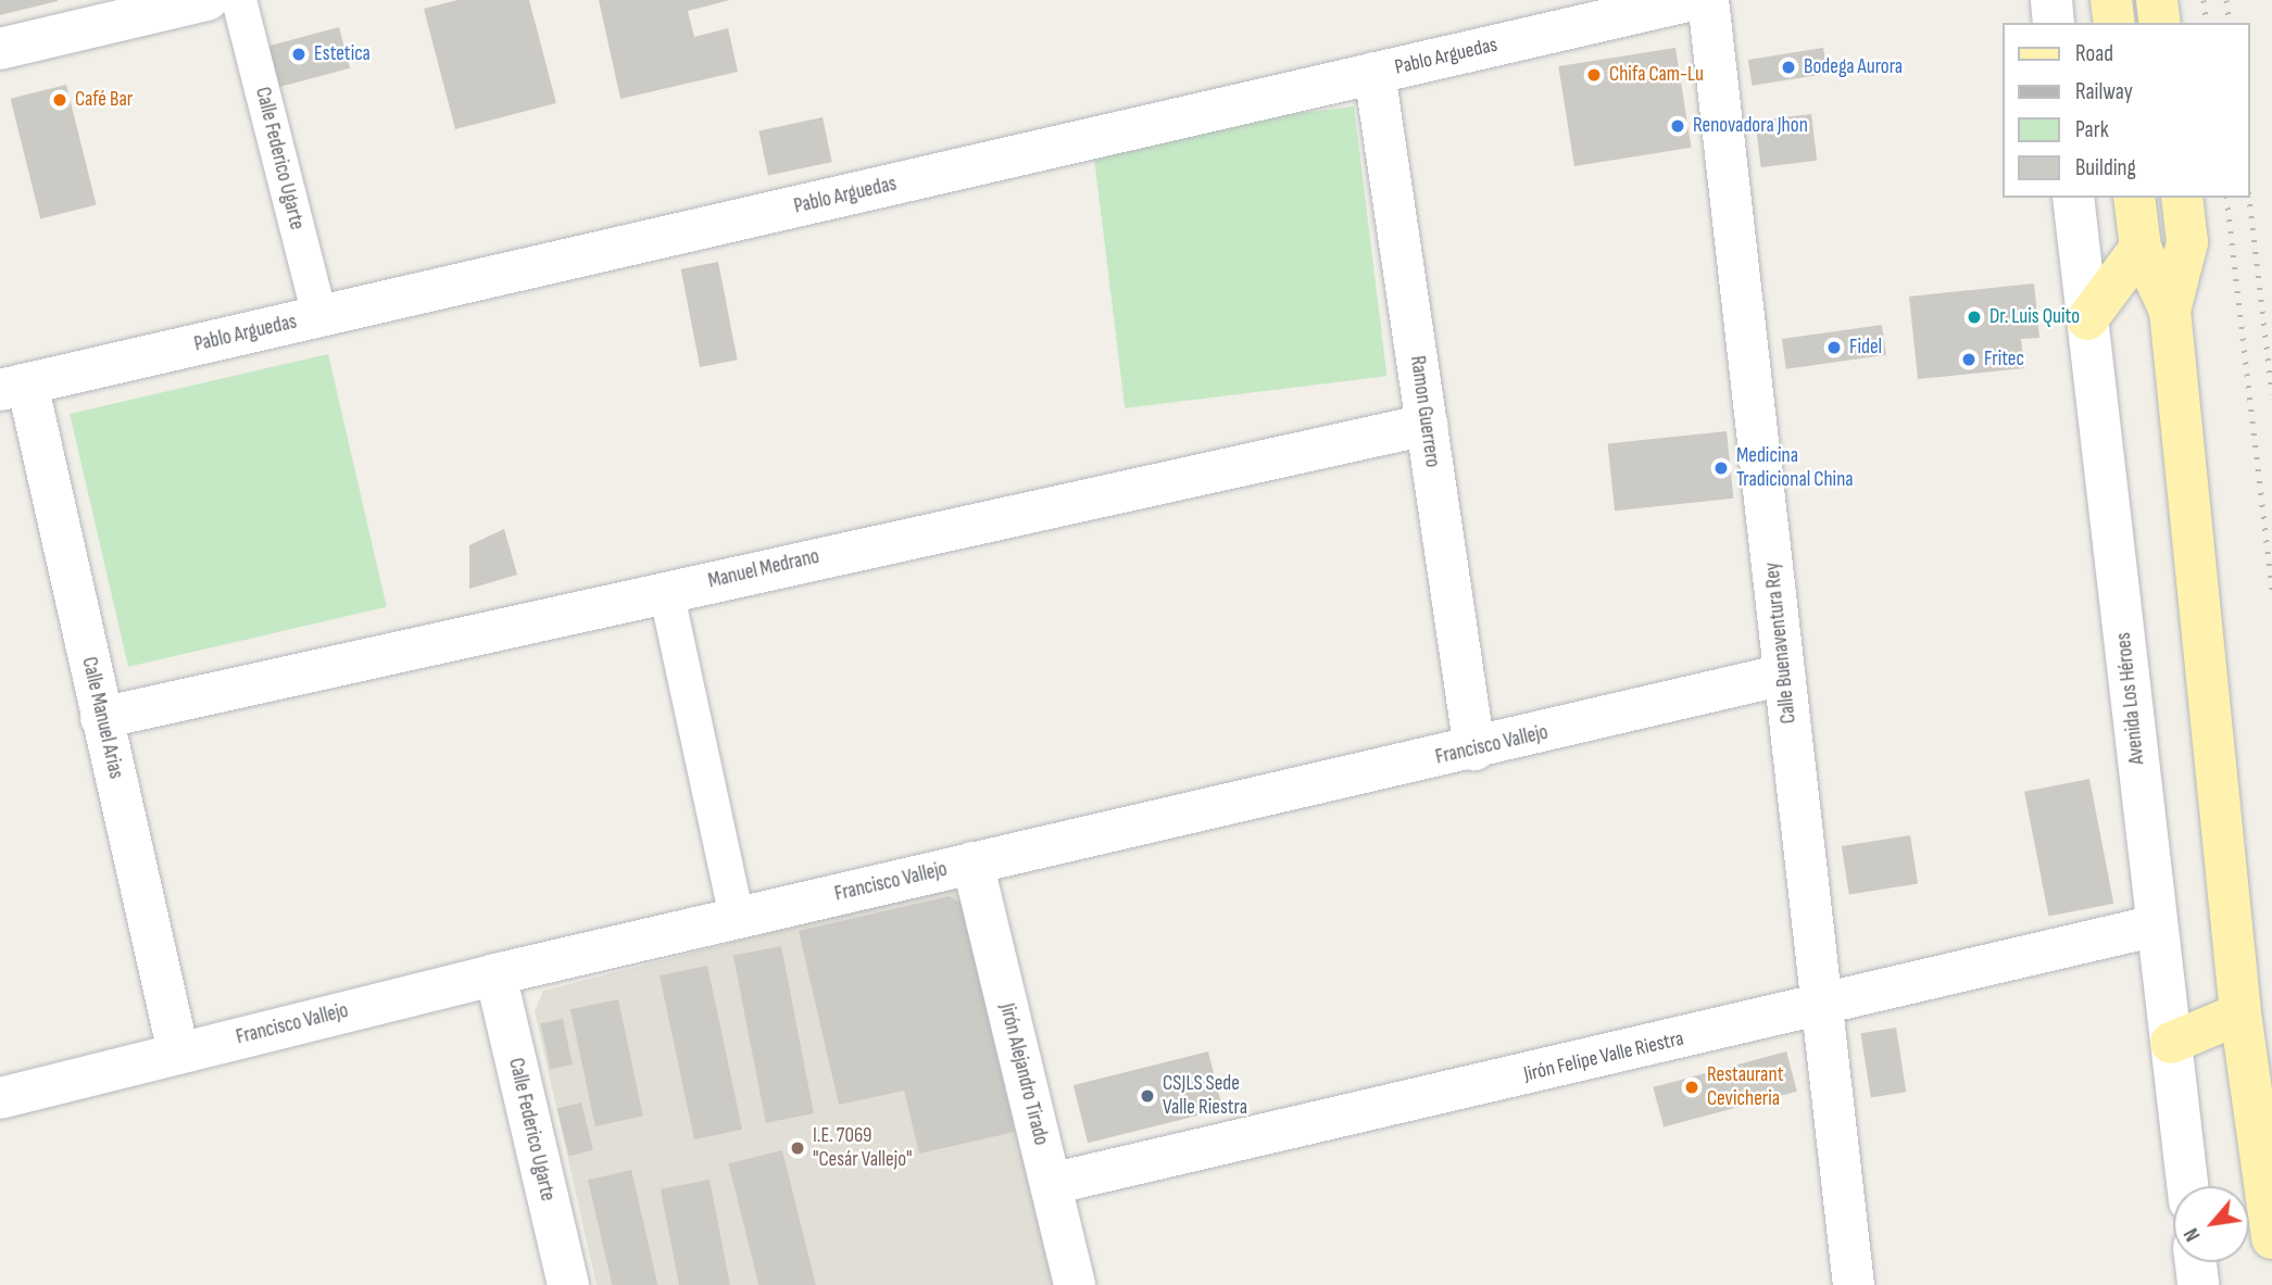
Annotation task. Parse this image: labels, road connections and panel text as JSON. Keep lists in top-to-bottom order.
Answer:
{
  "streets": {
    "street": [
      "Pablo Arguedas",
      "Calle Federico Ugarte",
      "Ramon Guerrero",
      "Manuel Medrano",
      "Calle Buenaventura Rey",
      "Avenida Los Héroes",
      "Calle Manuel Arias",
      "Francisco Vallejo",
      "Jirón Felipe Valle Riestra",
      "Jirón Alejandro Tirado"
    ]
  },
  "crossings": [
    ["Pablo Arguedas", "Calle Federico Ugarte"],
    ["Pablo Arguedas", "Ramon Guerrero"],
    ["Pablo Arguedas", "Calle Manuel Arias"],
    ["Calle Federico Ugarte", "Francisco Vallejo"],
    ["Ramon Guerrero", "Manuel Medrano"],
    ["Ramon Guerrero", "Francisco Vallejo"],
    ["Manuel Medrano", "Calle Manuel Arias"],
    ["Calle Buenaventura Rey", "Francisco Vallejo"],
    ["Calle Buenaventura Rey", "Jirón Felipe Valle Riestra"],
    ["Avenida Los Héroes", "Jirón Felipe Valle Riestra"],
    ["Calle Manuel Arias", "Francisco Vallejo"],
    ["Francisco Vallejo", "Jirón Alejandro Tirado"],
    ["Jirón Felipe Valle Riestra", "Jirón Alejandro Tirado"]
  ],
  "places": [
    "Estetica",
    "Bodega Aurora",
    "Chifa Cam-Lu",
    "Café Bar",
    "Renovadora Jhon",
    "Dr. Luis Quito",
    "Fidel",
    "Fritec",
    "Medicina Tradicional China",
    "Restaurant Cevicheria",
    "CSJLS Sede Valle Riestra",
    "I.E. 7069 \"Cesár Vallejo\""
  ],
  "legend": [
    "Road",
    "Railway",
    "Park",
    "Building"
  ],
  "north": "bottom left"
}
